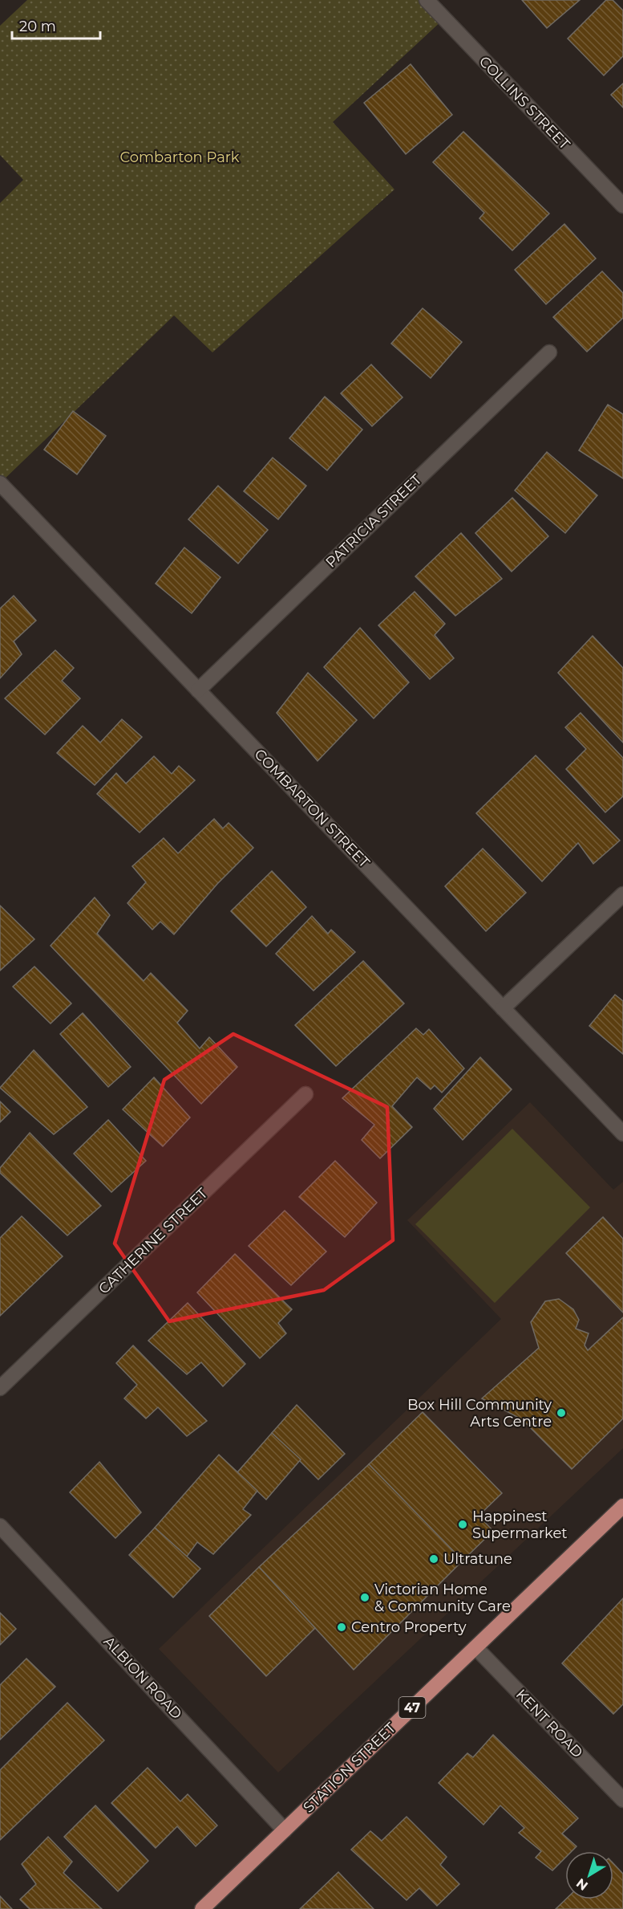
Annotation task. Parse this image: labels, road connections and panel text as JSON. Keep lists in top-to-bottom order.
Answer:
{
  "streets": {
    "main road": ["47", "STATION STREET"],
    "street": [
      "COLLINS STREET",
      "PATRICIA STREET",
      "COMBARTON STREET",
      "CATHERINE STREET",
      "ALBION ROAD",
      "KENT ROAD"
    ]
  },
  "crossings": [
    ["PATRICIA STREET", "COMBARTON STREET"],
    ["ALBION ROAD", "STATION STREET"],
    ["KENT ROAD", "STATION STREET"]
  ],
  "parks": ["Combarton Park"],
  "places": [
    "Box Hill Community Arts Centre",
    "Happinest Supermarket",
    "Ultratune",
    "Victorian Home & Community Care",
    "Centro Property"
  ],
  "scale_bar": "20 m",
  "north": "bottom left"
}
